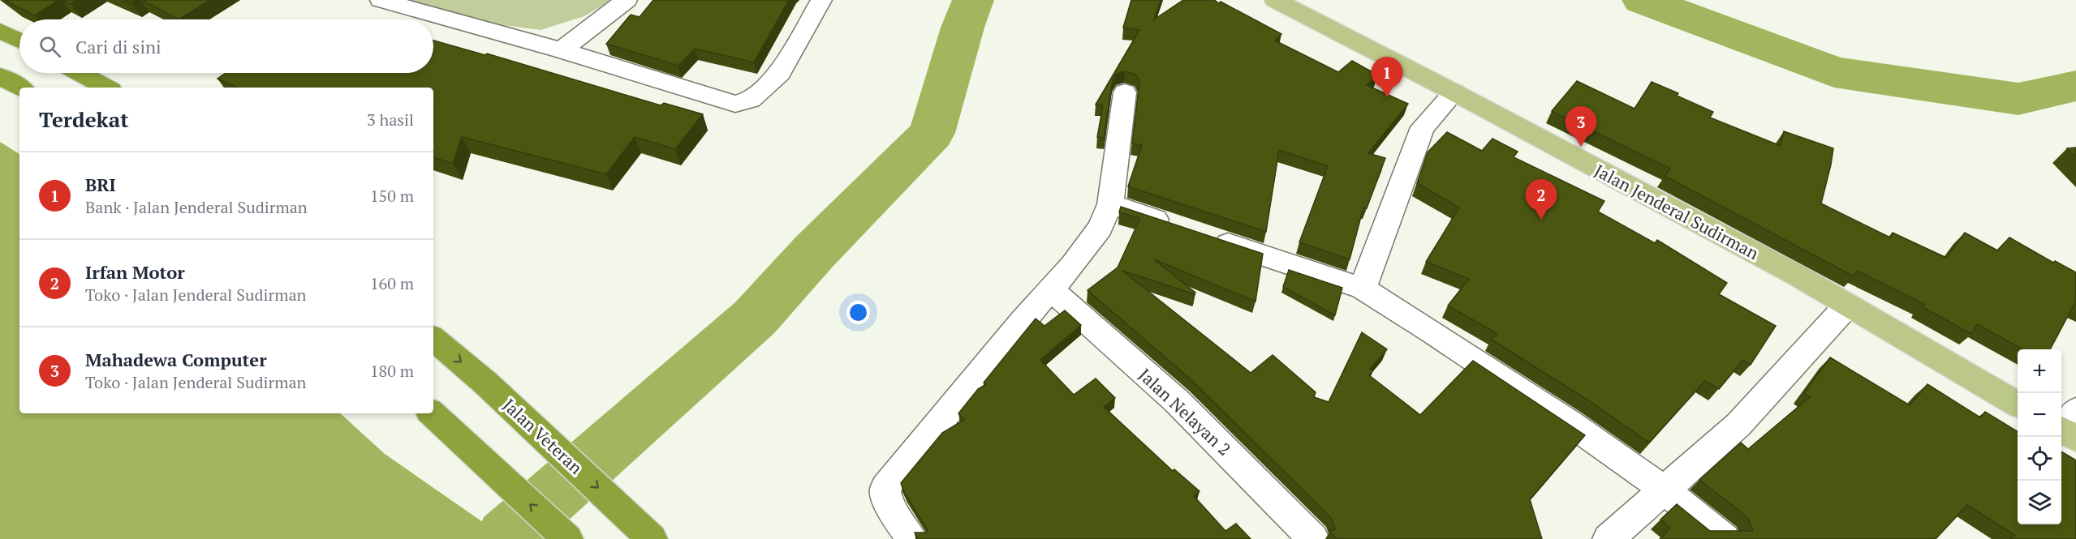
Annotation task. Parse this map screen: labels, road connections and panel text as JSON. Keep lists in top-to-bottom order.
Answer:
{
  "streets": {
    "highway": ["Jalan Veteran"],
    "main road": ["Jalan Jenderal Sudirman"],
    "street": ["Jalan Nelayan 2"]
  },
  "page": {
    "search": "Cari di sini",
    "pins": ["1", "3", "2"],
    "heading": ["Terdekat", "3 hasil"],
    "list": [
      {
        "mark": "1",
        "name": "BRI",
        "note": "Bank · Jalan Jenderal Sudirman",
        "value": "150 m"
      },
      {
        "mark": "2",
        "name": "Irfan Motor",
        "note": "Toko · Jalan Jenderal Sudirman",
        "value": "160 m"
      },
      {
        "mark": "3",
        "name": "Mahadewa Computer",
        "note": "Toko · Jalan Jenderal Sudirman",
        "value": "180 m"
      }
    ],
    "map_buttons": ["+", "−"]
  }
}
